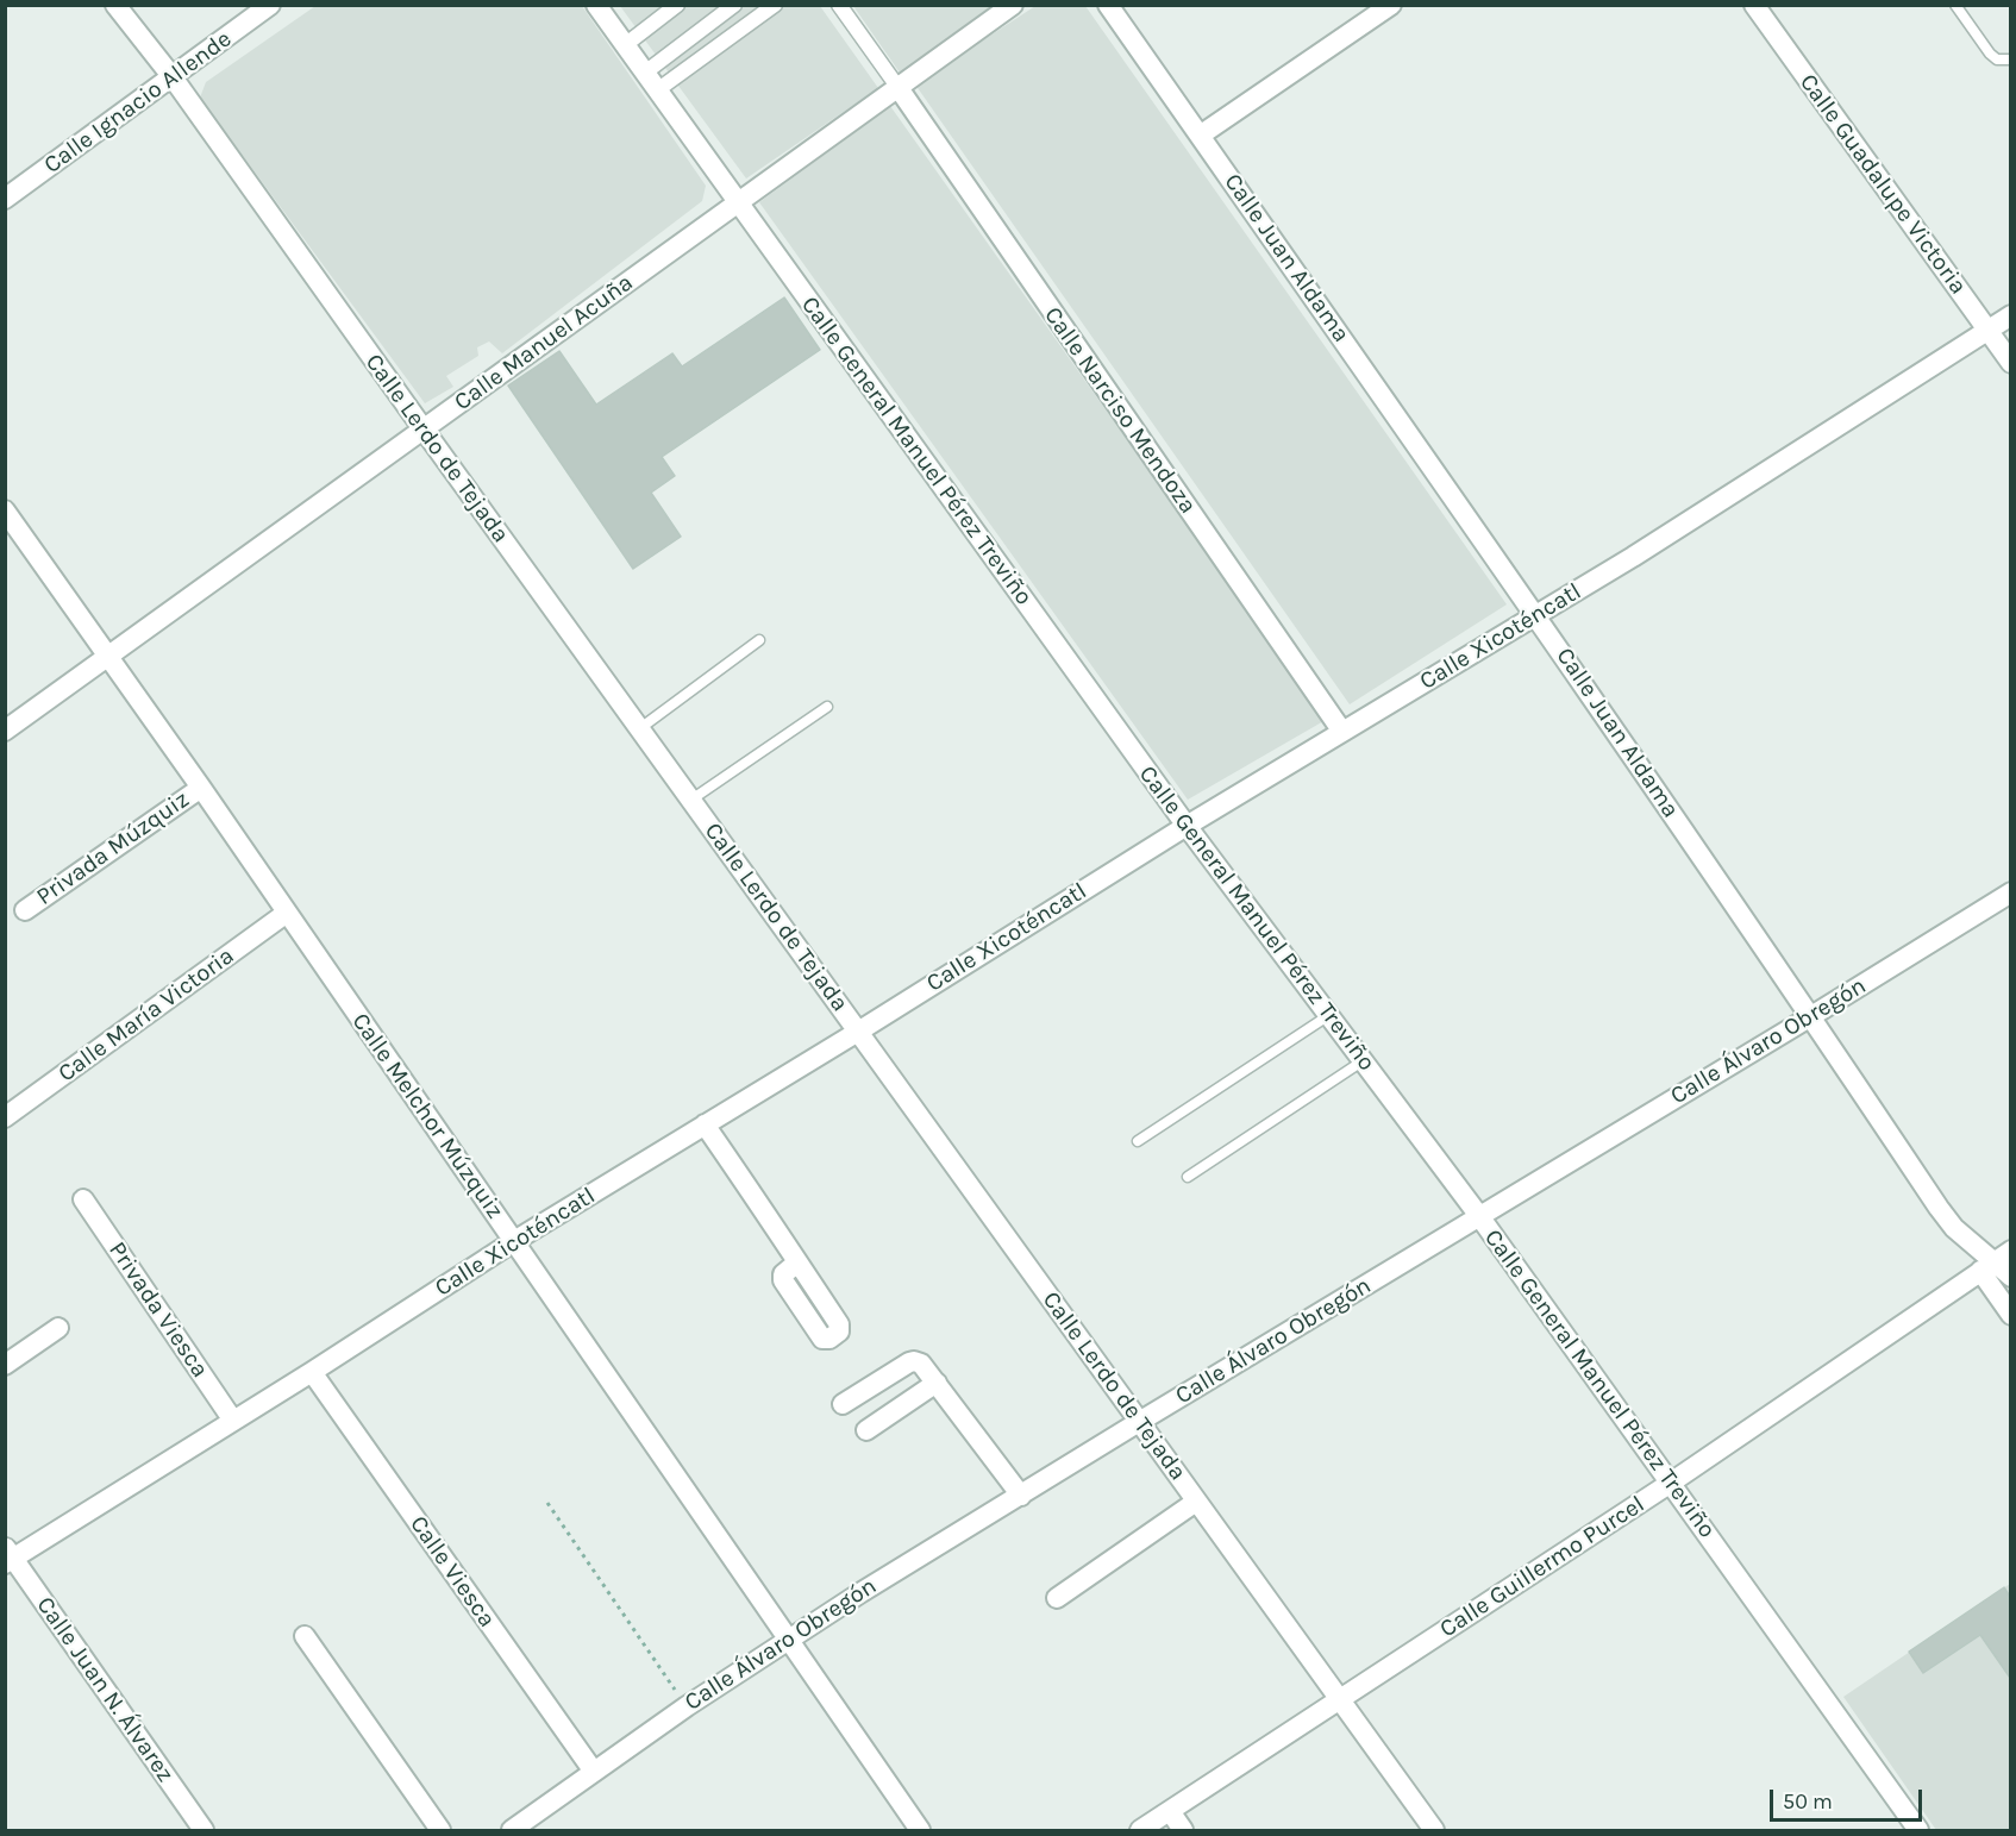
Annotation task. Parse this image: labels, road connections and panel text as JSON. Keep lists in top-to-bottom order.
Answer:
{
  "streets": {
    "street": [
      "Calle Ignacio Allende",
      "Calle Guadalupe Victoria",
      "Calle Juan Aldama",
      "Calle Manuel Acuña",
      "Calle Narciso Mendoza",
      "Calle Lerdo de Tejada",
      "Calle General Manuel Pérez Treviño",
      "Calle Xicoténcatl",
      "Privada Múzquiz",
      "Calle María Victoria",
      "Calle Álvaro Obregón",
      "Calle Melchor Múzquiz",
      "Privada Viesca",
      "Calle Guillermo Purcel",
      "Calle Viesca",
      "Calle Juan N. Álvarez"
    ]
  },
  "crossings": [
    ["Calle Ignacio Allende", "Calle Lerdo de Tejada"],
    ["Calle Guadalupe Victoria", "Calle Xicoténcatl"],
    ["Calle Juan Aldama", "Calle Xicoténcatl"],
    ["Calle Juan Aldama", "Calle Álvaro Obregón"],
    ["Calle Juan Aldama", "Calle Guillermo Purcel"],
    ["Calle Manuel Acuña", "Calle Narciso Mendoza"],
    ["Calle Manuel Acuña", "Calle Lerdo de Tejada"],
    ["Calle Manuel Acuña", "Calle General Manuel Pérez Treviño"],
    ["Calle Manuel Acuña", "Calle Melchor Múzquiz"],
    ["Calle Narciso Mendoza", "Calle Xicoténcatl"],
    ["Calle Lerdo de Tejada", "Calle Xicoténcatl"],
    ["Calle Lerdo de Tejada", "Calle Álvaro Obregón"],
    ["Calle Lerdo de Tejada", "Calle Guillermo Purcel"],
    ["Calle General Manuel Pérez Treviño", "Calle Xicoténcatl"],
    ["Calle General Manuel Pérez Treviño", "Calle Álvaro Obregón"],
    ["Calle General Manuel Pérez Treviño", "Calle Guillermo Purcel"],
    ["Calle Xicoténcatl", "Calle Melchor Múzquiz"],
    ["Calle Xicoténcatl", "Privada Viesca"],
    ["Calle Xicoténcatl", "Calle Viesca"],
    ["Calle Xicoténcatl", "Calle Juan N. Álvarez"],
    ["Privada Múzquiz", "Calle Melchor Múzquiz"],
    ["Calle María Victoria", "Calle Melchor Múzquiz"],
    ["Calle Álvaro Obregón", "Calle Melchor Múzquiz"],
    ["Calle Álvaro Obregón", "Calle Viesca"]
  ],
  "scale_bar": "50 m"
}
